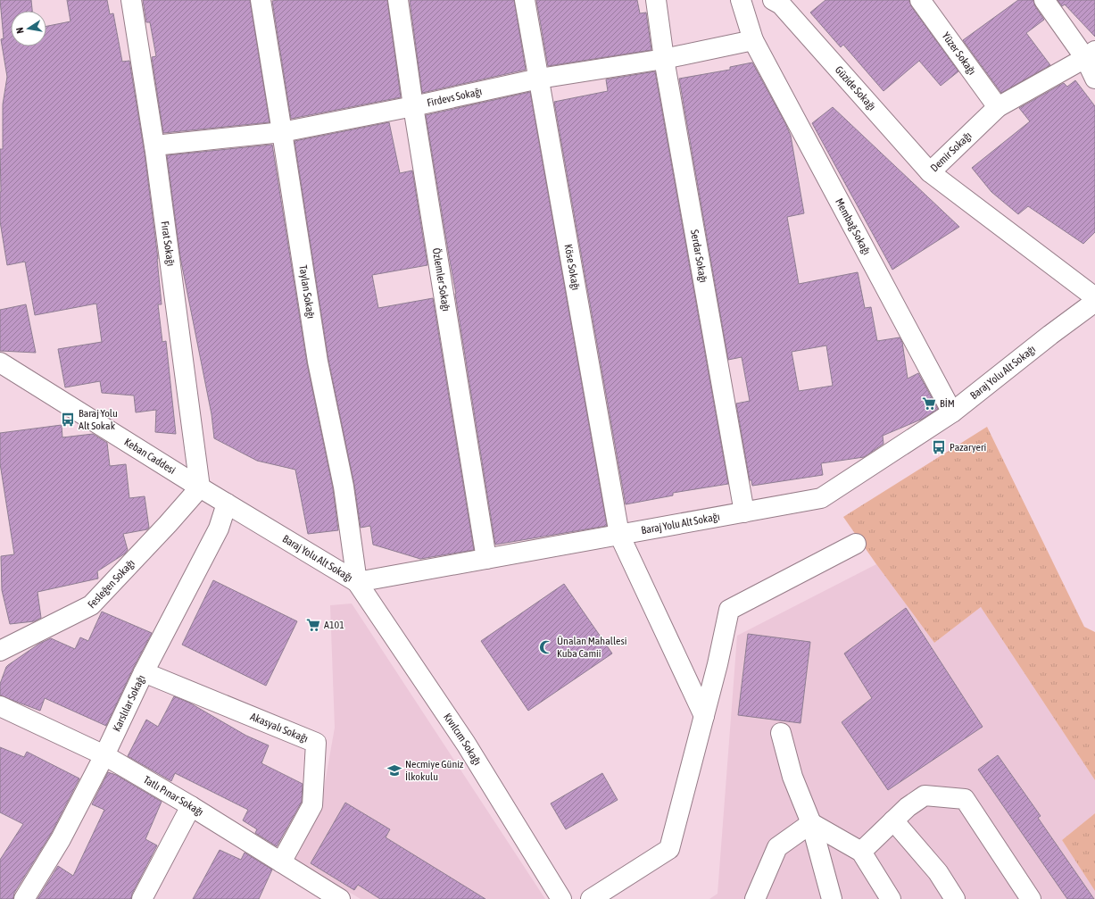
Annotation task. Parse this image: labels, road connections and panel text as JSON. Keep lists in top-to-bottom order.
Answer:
{
  "streets": {
    "street": [
      "Yüzer Sokağı",
      "Güzide Sokağı",
      "Firdevs Sokağı",
      "Demir Sokağı",
      "Membağ Sokağı",
      "Fırat Sokağı",
      "Serdar Sokağı",
      "Köse Sokağı",
      "Özlemler Sokağı",
      "Taylan Sokağı",
      "Baraj Yolu Alt Sokağı",
      "Keban Caddesi",
      "Fesleğen Sokağı",
      "Karslılar Sokağı",
      "Akasyalı Sokağı",
      "Kıvılcım Sokağı",
      "Tatlı Pınar Sokağı"
    ]
  },
  "crossings": [
    ["Yüzer Sokağı", "Demir Sokağı"],
    ["Güzide Sokağı", "Demir Sokağı"],
    ["Firdevs Sokağı", "Membağ Sokağı"],
    ["Firdevs Sokağı", "Fırat Sokağı"],
    ["Firdevs Sokağı", "Serdar Sokağı"],
    ["Firdevs Sokağı", "Köse Sokağı"],
    ["Firdevs Sokağı", "Özlemler Sokağı"],
    ["Firdevs Sokağı", "Taylan Sokağı"],
    ["Membağ Sokağı", "Baraj Yolu Alt Sokağı"],
    ["Fırat Sokağı", "Keban Caddesi"],
    ["Fırat Sokağı", "Fesleğen Sokağı"],
    ["Serdar Sokağı", "Baraj Yolu Alt Sokağı"],
    ["Köse Sokağı", "Baraj Yolu Alt Sokağı"],
    ["Özlemler Sokağı", "Baraj Yolu Alt Sokağı"],
    ["Taylan Sokağı", "Baraj Yolu Alt Sokağı"],
    ["Taylan Sokağı", "Kıvılcım Sokağı"],
    ["Baraj Yolu Alt Sokağı", "Keban Caddesi"],
    ["Baraj Yolu Alt Sokağı", "Karslılar Sokağı"],
    ["Baraj Yolu Alt Sokağı", "Kıvılcım Sokağı"],
    ["Keban Caddesi", "Fesleğen Sokağı"],
    ["Keban Caddesi", "Karslılar Sokağı"],
    ["Karslılar Sokağı", "Akasyalı Sokağı"],
    ["Karslılar Sokağı", "Tatlı Pınar Sokağı"],
    ["Akasyalı Sokağı", "Tatlı Pınar Sokağı"]
  ],
  "places": {
    "supermarket": ["BİM", "A101"],
    "bus stop": ["Baraj Yolu Alt Sokak", "Pazaryeri"],
    "mosque": ["Ünalan Mahallesi Kuba Camii"],
    "school or university": ["Necmiye Güniz İlkokulu"]
  },
  "north": "left"
}
